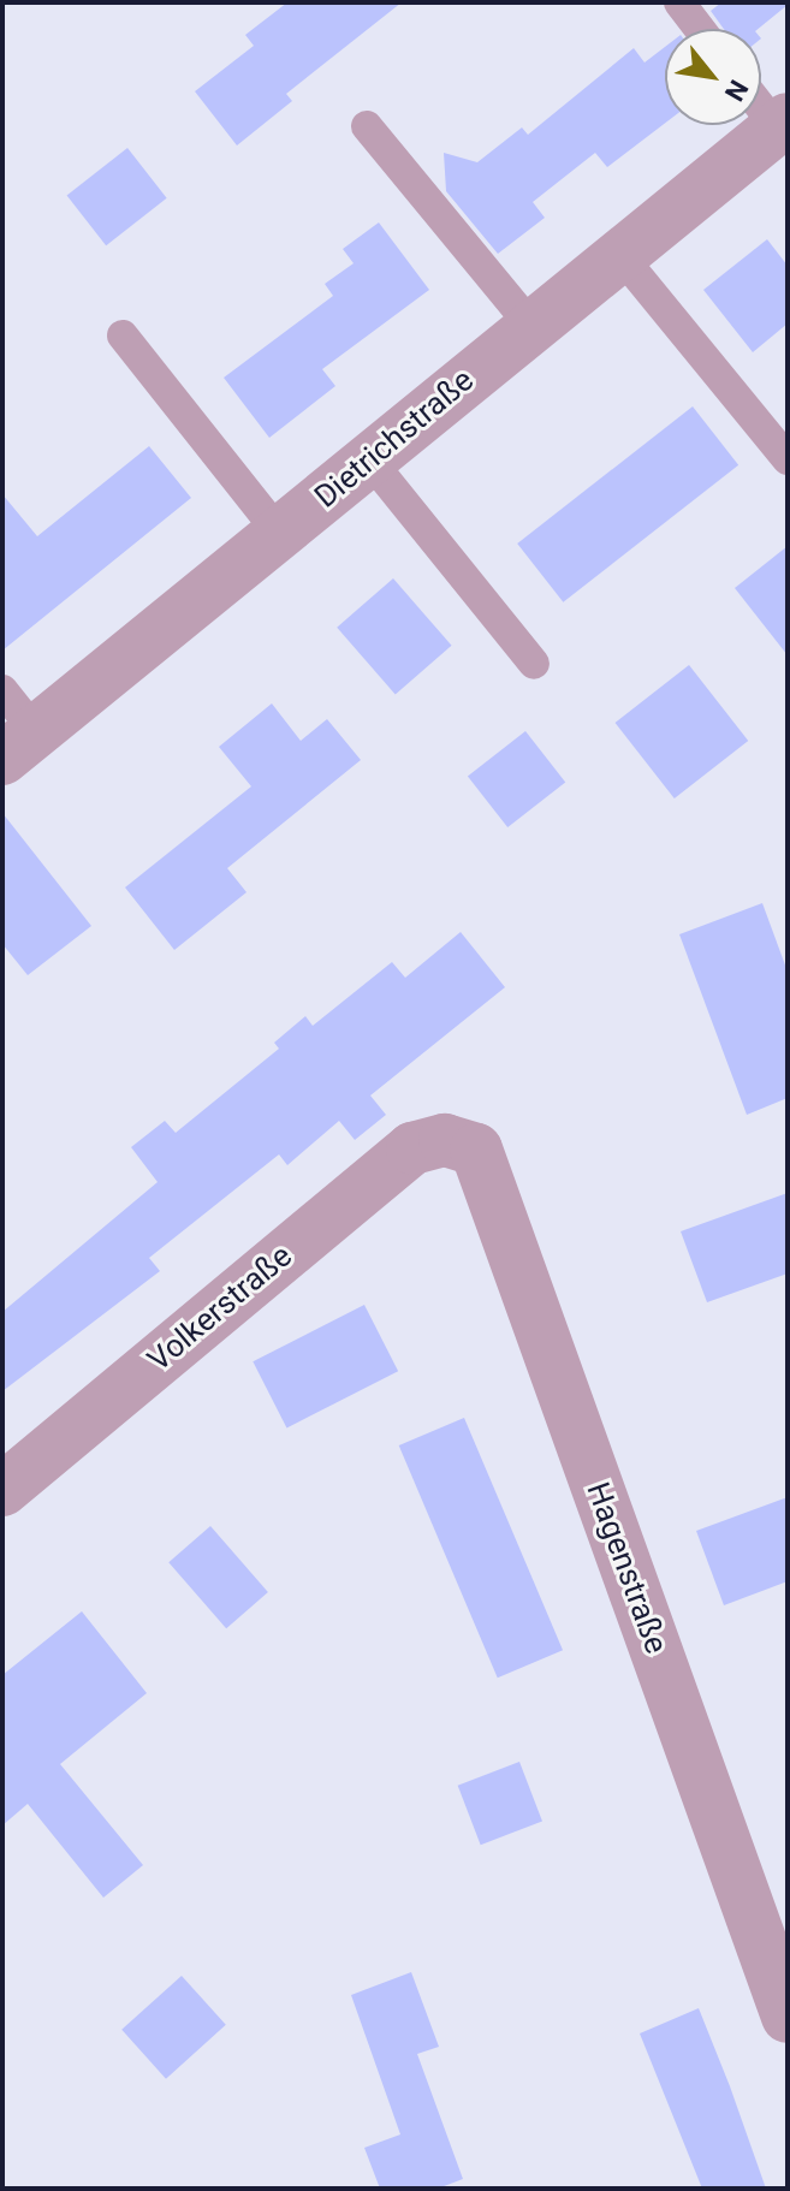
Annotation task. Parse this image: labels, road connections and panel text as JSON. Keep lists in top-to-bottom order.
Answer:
{
  "streets": {
    "street": ["Dietrichstraße", "Volkerstraße", "Hagenstraße"]
  },
  "crossings": [
    ["Volkerstraße", "Hagenstraße"]
  ],
  "north": "bottom right"
}
